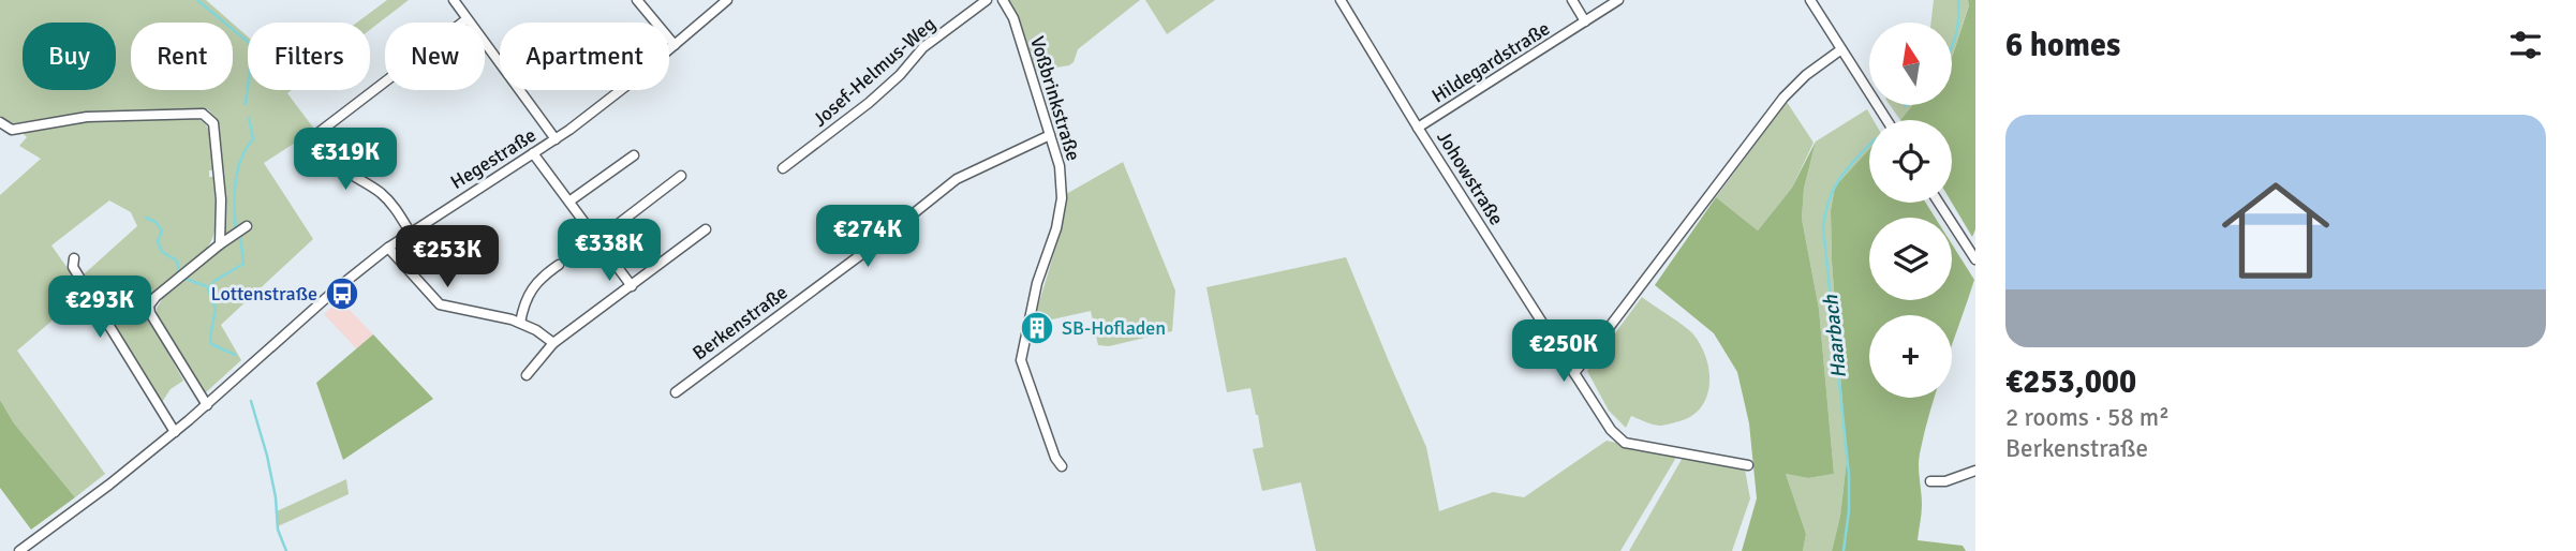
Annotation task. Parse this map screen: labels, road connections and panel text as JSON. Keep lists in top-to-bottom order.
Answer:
{
  "streets": {
    "street": [
      "Hildegardstraße",
      "Josef-Helmus-Weg",
      "Voßbrinkstraße",
      "Hegestraße",
      "Johowstraße",
      "Berkenstraße"
    ]
  },
  "crossings": [
    ["Hildegardstraße", "Johowstraße"],
    ["Voßbrinkstraße", "Berkenstraße"]
  ],
  "water": ["Haarbach"],
  "places": {
    "bus stop": ["Lottenstraße"],
    "building": ["SB-Hofladen"]
  },
  "north": "top",
  "page": {
    "heading": "6 homes",
    "map_buttons": "+",
    "chip": [
      "Buy",
      "Rent",
      "Filters",
      "New",
      "Apartment"
    ],
    "list": [
      {
        "name": "€253,000",
        "note": "2 rooms · 58 m² · Berkenstraße"
      }
    ],
    "price": [
      "€319K",
      "€274K",
      "€338K",
      "€253K",
      "€293K",
      "€250K"
    ]
  }
}
